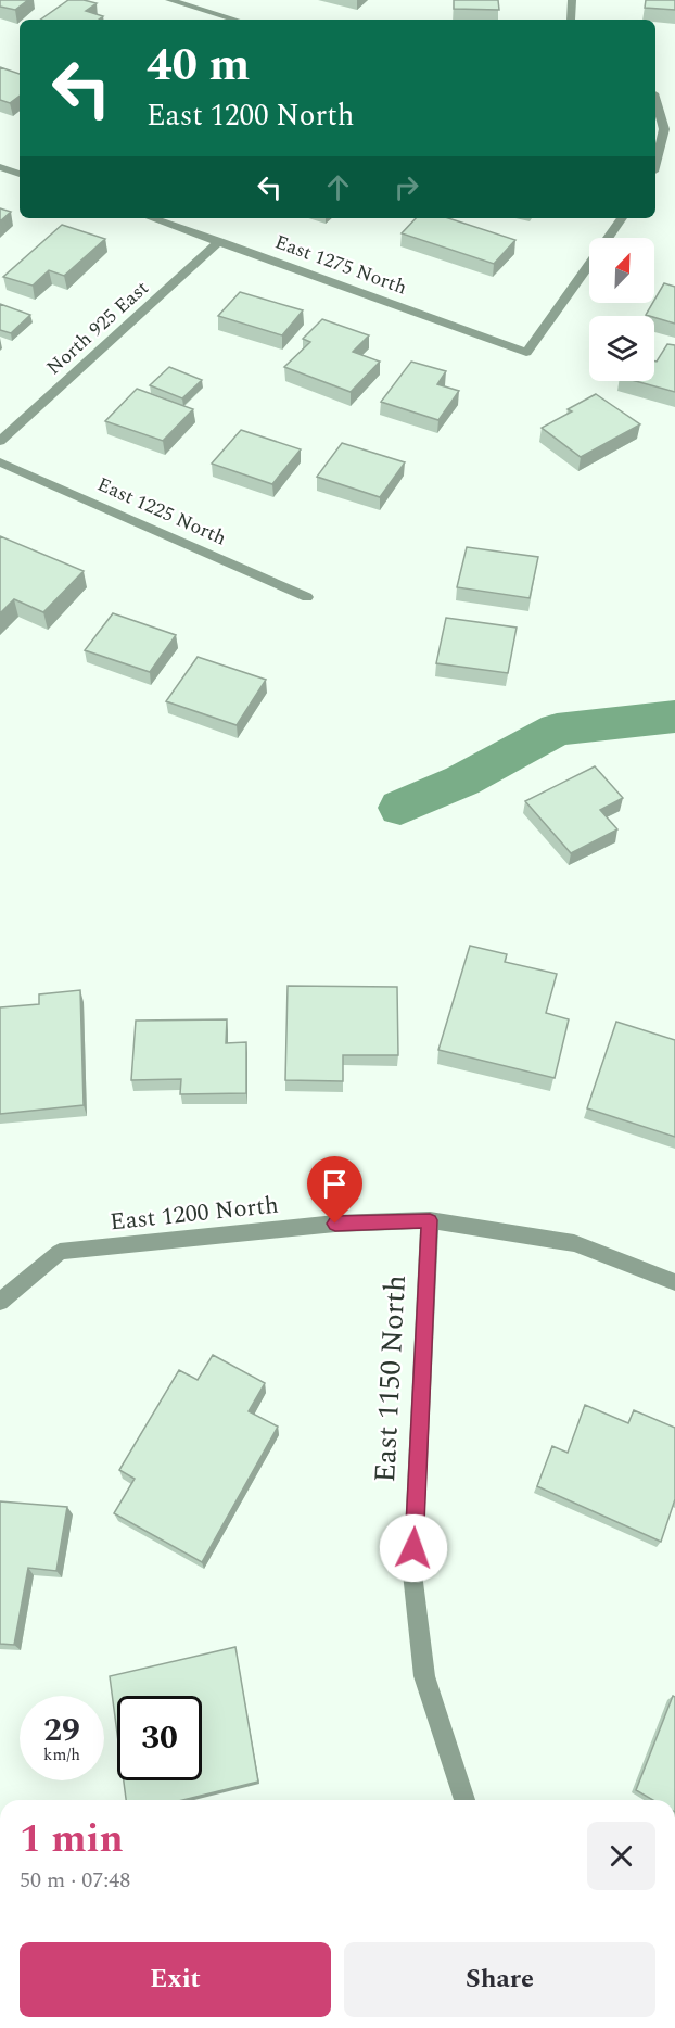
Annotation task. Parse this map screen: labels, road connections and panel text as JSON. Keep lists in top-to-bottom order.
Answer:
{
  "streets": {
    "street": [
      "East 1275 North",
      "North 925 East",
      "East 1225 North",
      "East 1200 North",
      "East 1150 North"
    ]
  },
  "crossings": [
    ["East 1275 North", "North 925 East"],
    ["East 1200 North", "East 1150 North"]
  ],
  "north": "top right",
  "page": {
    "turn": ["40 m", "East 1200 North"],
    "speed": "29 km/h",
    "limit": "30",
    "heading": ["1 min", "50 m · 07:48"],
    "buttons": ["Exit", "Share"]
  }
}
